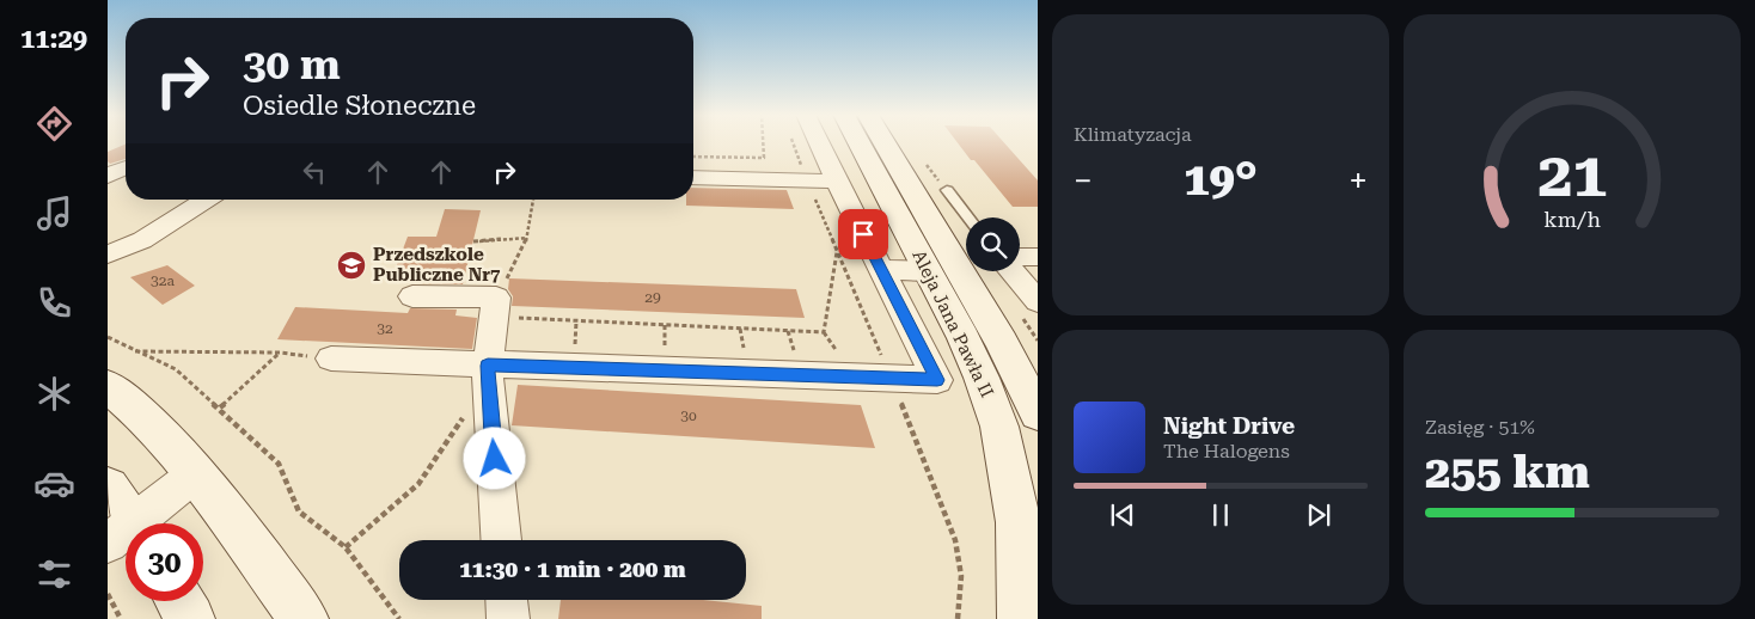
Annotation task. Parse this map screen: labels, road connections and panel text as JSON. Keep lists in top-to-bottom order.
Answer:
{
  "streets": {
    "main road": ["Aleja Jana Pawła II"]
  },
  "places": {
    "school or university": ["Przedszkole Publiczne Nr7"]
  },
  "house_numbers": [
    "32a",
    "29",
    "32",
    "30"
  ],
  "page": {
    "tabs": "11:29",
    "tile": [
      "Klimatyzacja",
      ["Zasięg · 51%", "255 km"]
    ],
    "turn": ["30 m", "Osiedle Słoneczne"],
    "heat": ["−", "19°", "+"],
    "song": ["Night Drive", "The Halogens"],
    "limit": "30",
    "trip": "11:30 · 1 min · 200 m",
    "gauge": ["21", "km/h"]
  }
}
